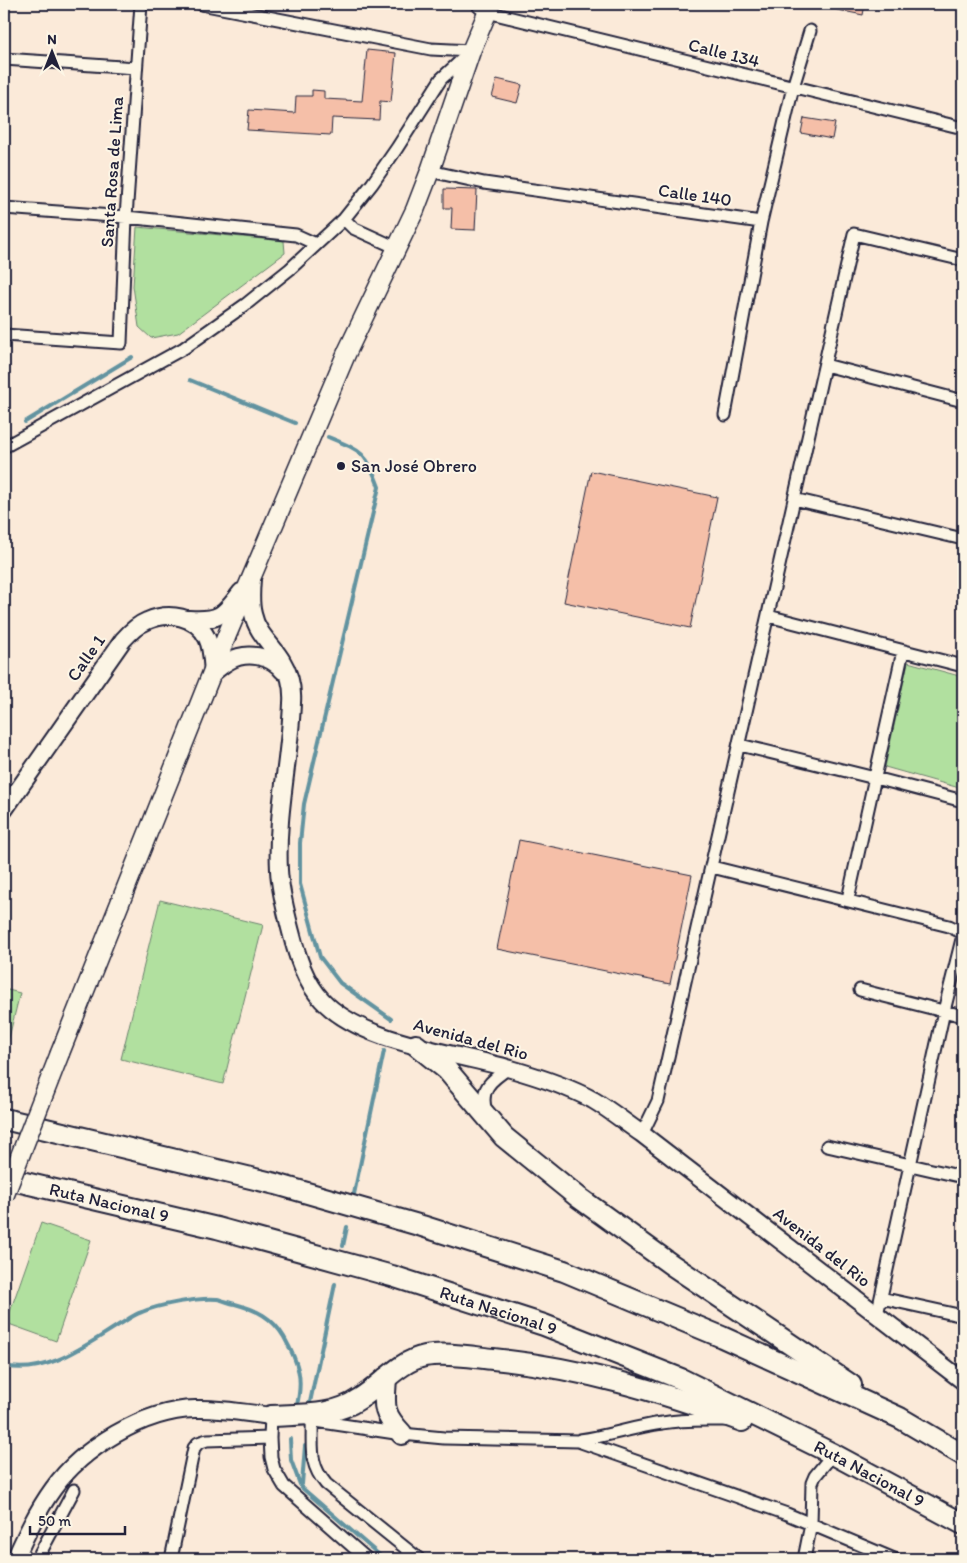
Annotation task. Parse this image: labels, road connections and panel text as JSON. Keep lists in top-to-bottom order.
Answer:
{
  "streets": {
    "highway": ["Ruta Nacional 9"],
    "street": [
      "Calle 134",
      "Santa Rosa de Lima",
      "Calle 140",
      "Calle 1",
      "Avenida del Rio"
    ]
  },
  "crossings": [
    ["Calle 1", "Avenida del Rio"]
  ],
  "places": ["San José Obrero"],
  "scale_bar": "50 m",
  "north": "top"
}
